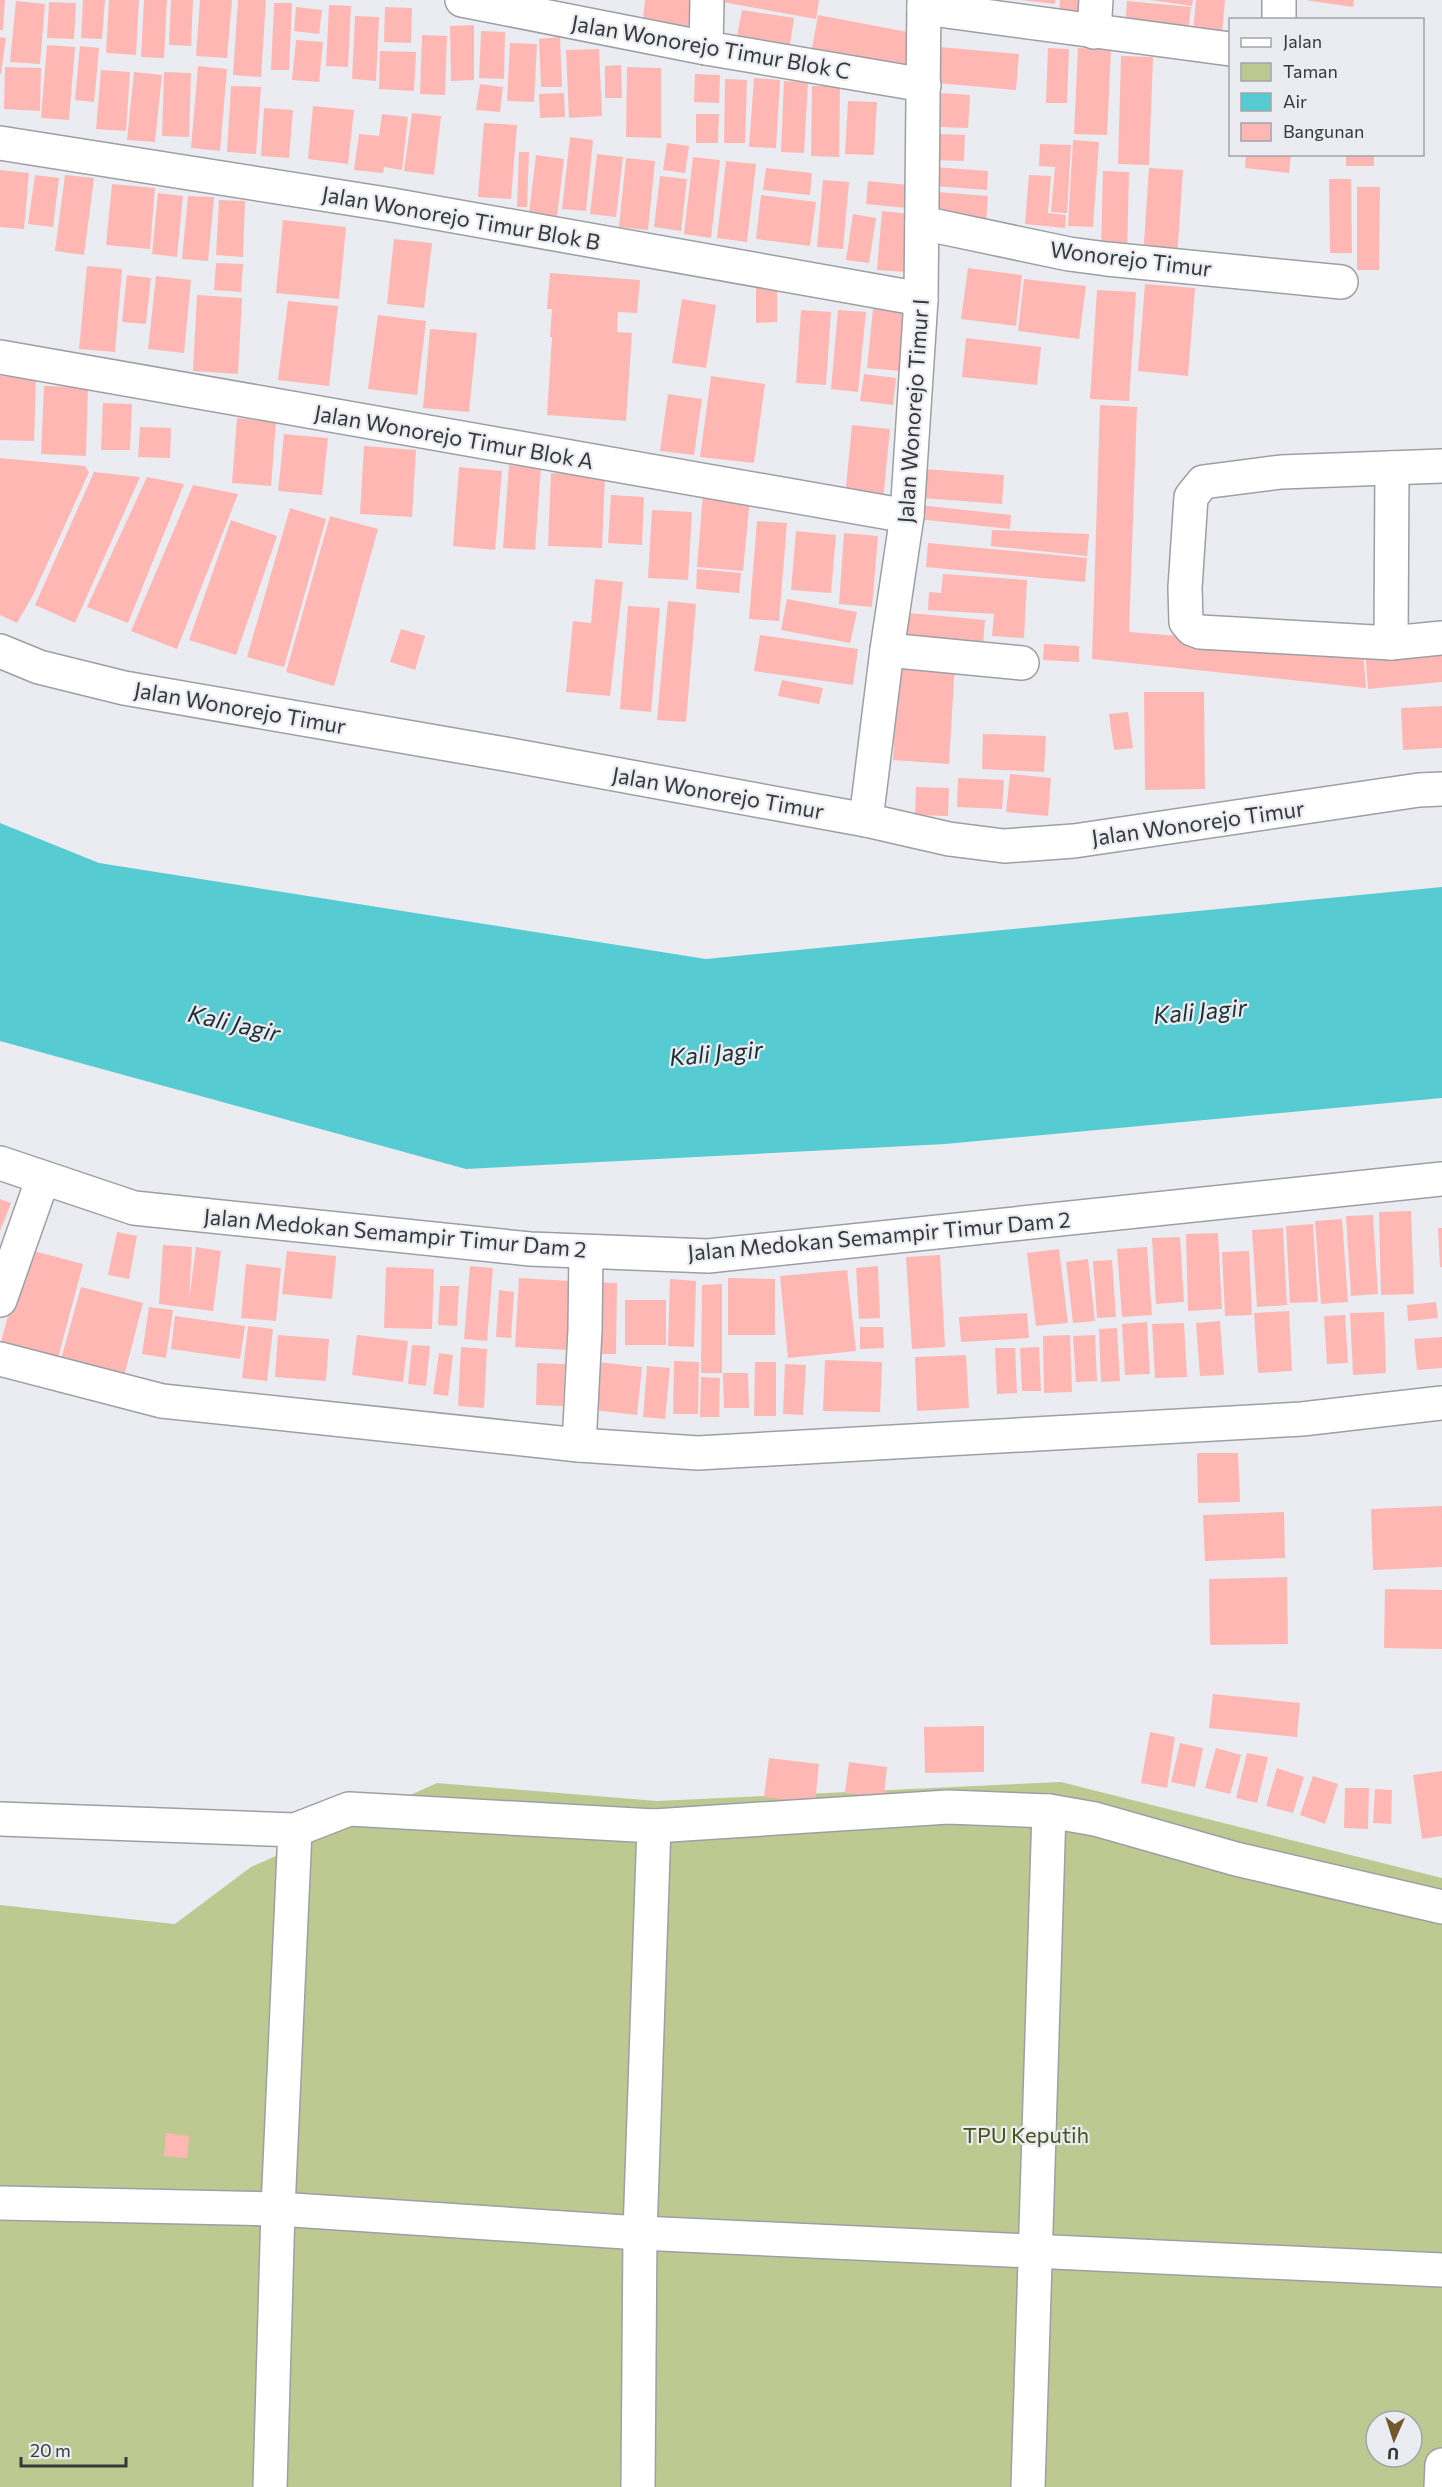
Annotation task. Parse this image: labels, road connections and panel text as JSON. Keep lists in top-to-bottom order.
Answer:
{
  "streets": {
    "street": [
      "Jalan Wonorejo Timur Blok C",
      "Jalan Wonorejo Timur Blok B",
      "Wonorejo Timur",
      "Jalan Wonorejo Timur I",
      "Jalan Wonorejo Timur Blok A",
      "Jalan Wonorejo Timur",
      "Jalan Medokan Semampir Timur Dam 2"
    ]
  },
  "crossings": [
    ["Jalan Wonorejo Timur Blok C", "Jalan Wonorejo Timur I"],
    ["Jalan Wonorejo Timur Blok B", "Jalan Wonorejo Timur I"],
    ["Wonorejo Timur", "Jalan Wonorejo Timur I"],
    ["Jalan Wonorejo Timur I", "Jalan Wonorejo Timur Blok A"],
    ["Jalan Wonorejo Timur I", "Jalan Wonorejo Timur"]
  ],
  "water": ["Kali Jagir"],
  "parks": ["TPU Keputih"],
  "legend": [
    "Jalan",
    "Taman",
    "Air",
    "Bangunan"
  ],
  "scale_bar": "20 m",
  "north": "bottom"
}
